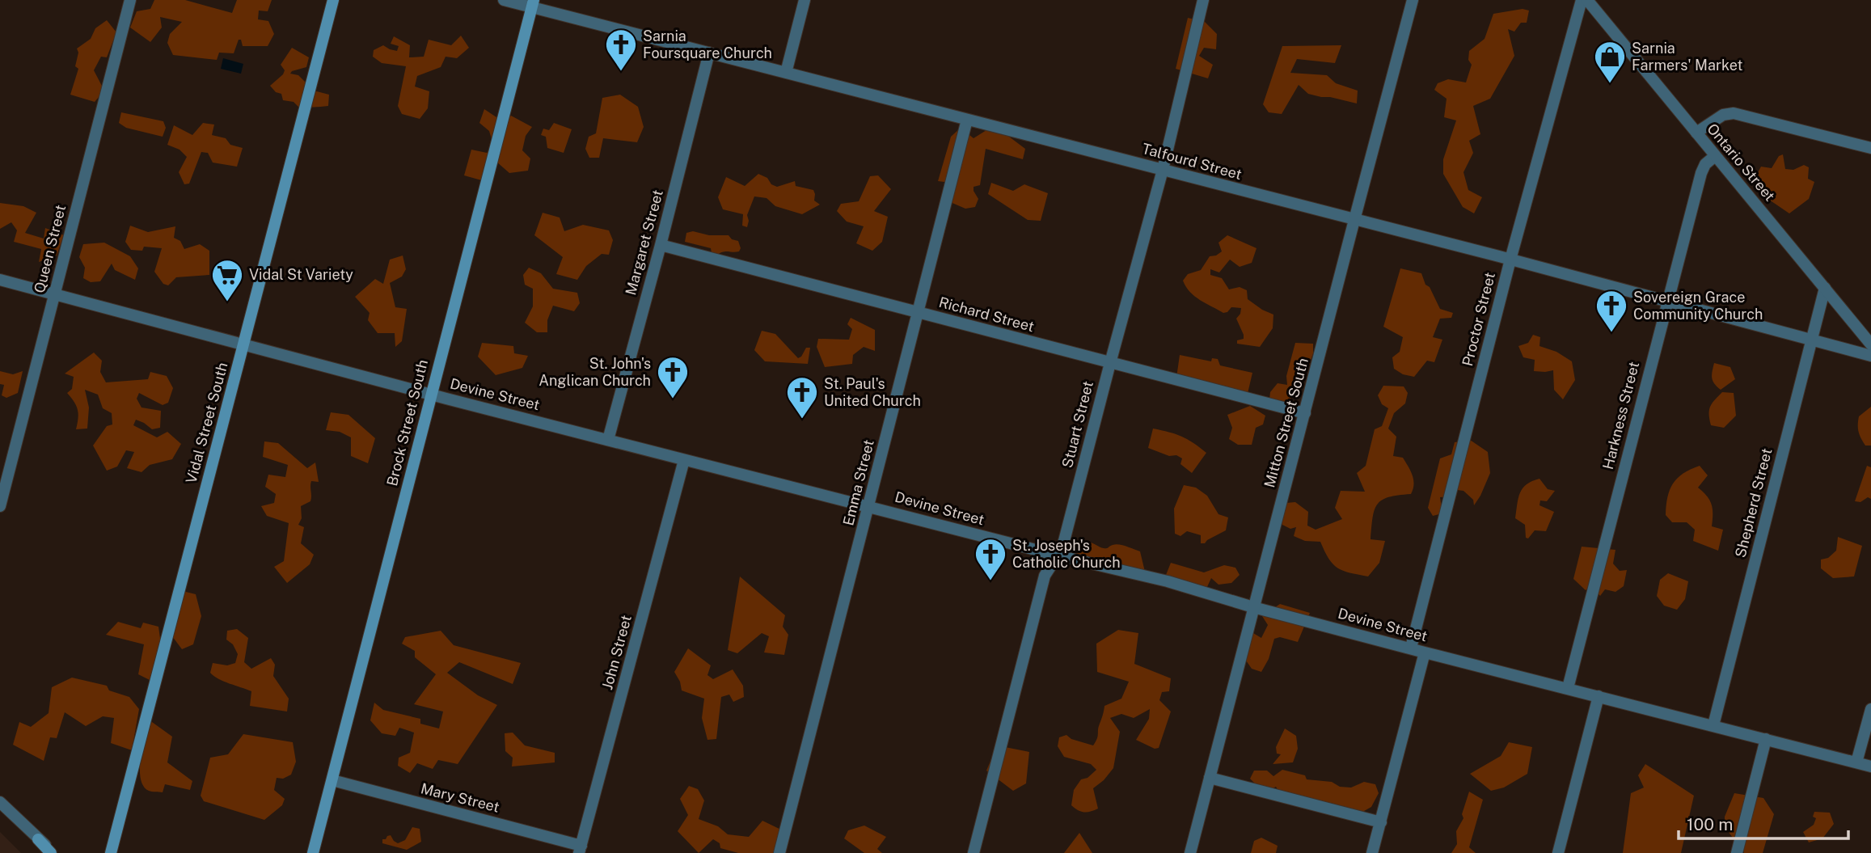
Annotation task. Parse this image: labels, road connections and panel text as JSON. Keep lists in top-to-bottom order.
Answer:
{
  "streets": {
    "main road": ["Vidal Street South", "Brock Street South"],
    "street": [
      "Talfourd Street",
      "Ontario Street",
      "Margaret Street",
      "Queen Street",
      "Richard Street",
      "Proctor Street",
      "Devine Street",
      "Harkness Street",
      "Mitton Street South",
      "Stuart Street",
      "Emma Street",
      "Shepherd Street",
      "John Street",
      "Mary Street"
    ]
  },
  "crossings": [
    ["Talfourd Street", "Margaret Street"],
    ["Talfourd Street", "Proctor Street"],
    ["Talfourd Street", "Harkness Street"],
    ["Talfourd Street", "Brock Street South"],
    ["Talfourd Street", "Mitton Street South"],
    ["Talfourd Street", "Stuart Street"],
    ["Talfourd Street", "Emma Street"],
    ["Talfourd Street", "Shepherd Street"],
    ["Ontario Street", "Harkness Street"],
    ["Ontario Street", "Shepherd Street"],
    ["Margaret Street", "Richard Street"],
    ["Margaret Street", "Devine Street"],
    ["Queen Street", "Devine Street"],
    ["Richard Street", "Mitton Street South"],
    ["Richard Street", "Stuart Street"],
    ["Richard Street", "Emma Street"],
    ["Proctor Street", "Devine Street"],
    ["Devine Street", "Harkness Street"],
    ["Devine Street", "Vidal Street South"],
    ["Devine Street", "Brock Street South"],
    ["Devine Street", "Mitton Street South"],
    ["Devine Street", "Stuart Street"],
    ["Devine Street", "Emma Street"],
    ["Devine Street", "Shepherd Street"],
    ["Devine Street", "John Street"],
    ["Brock Street South", "Mary Street"],
    ["John Street", "Mary Street"]
  ],
  "places": {
    "church": [
      "Sarnia Foursquare Church",
      "Sovereign Grace Community Church",
      "St. John's Anglican Church",
      "St. Paul's United Church",
      "St. Joseph's Catholic Church"
    ],
    "shop": ["Sarnia Farmers' Market"],
    "supermarket": ["Vidal St Variety"]
  },
  "scale_bar": "100 m"
}
